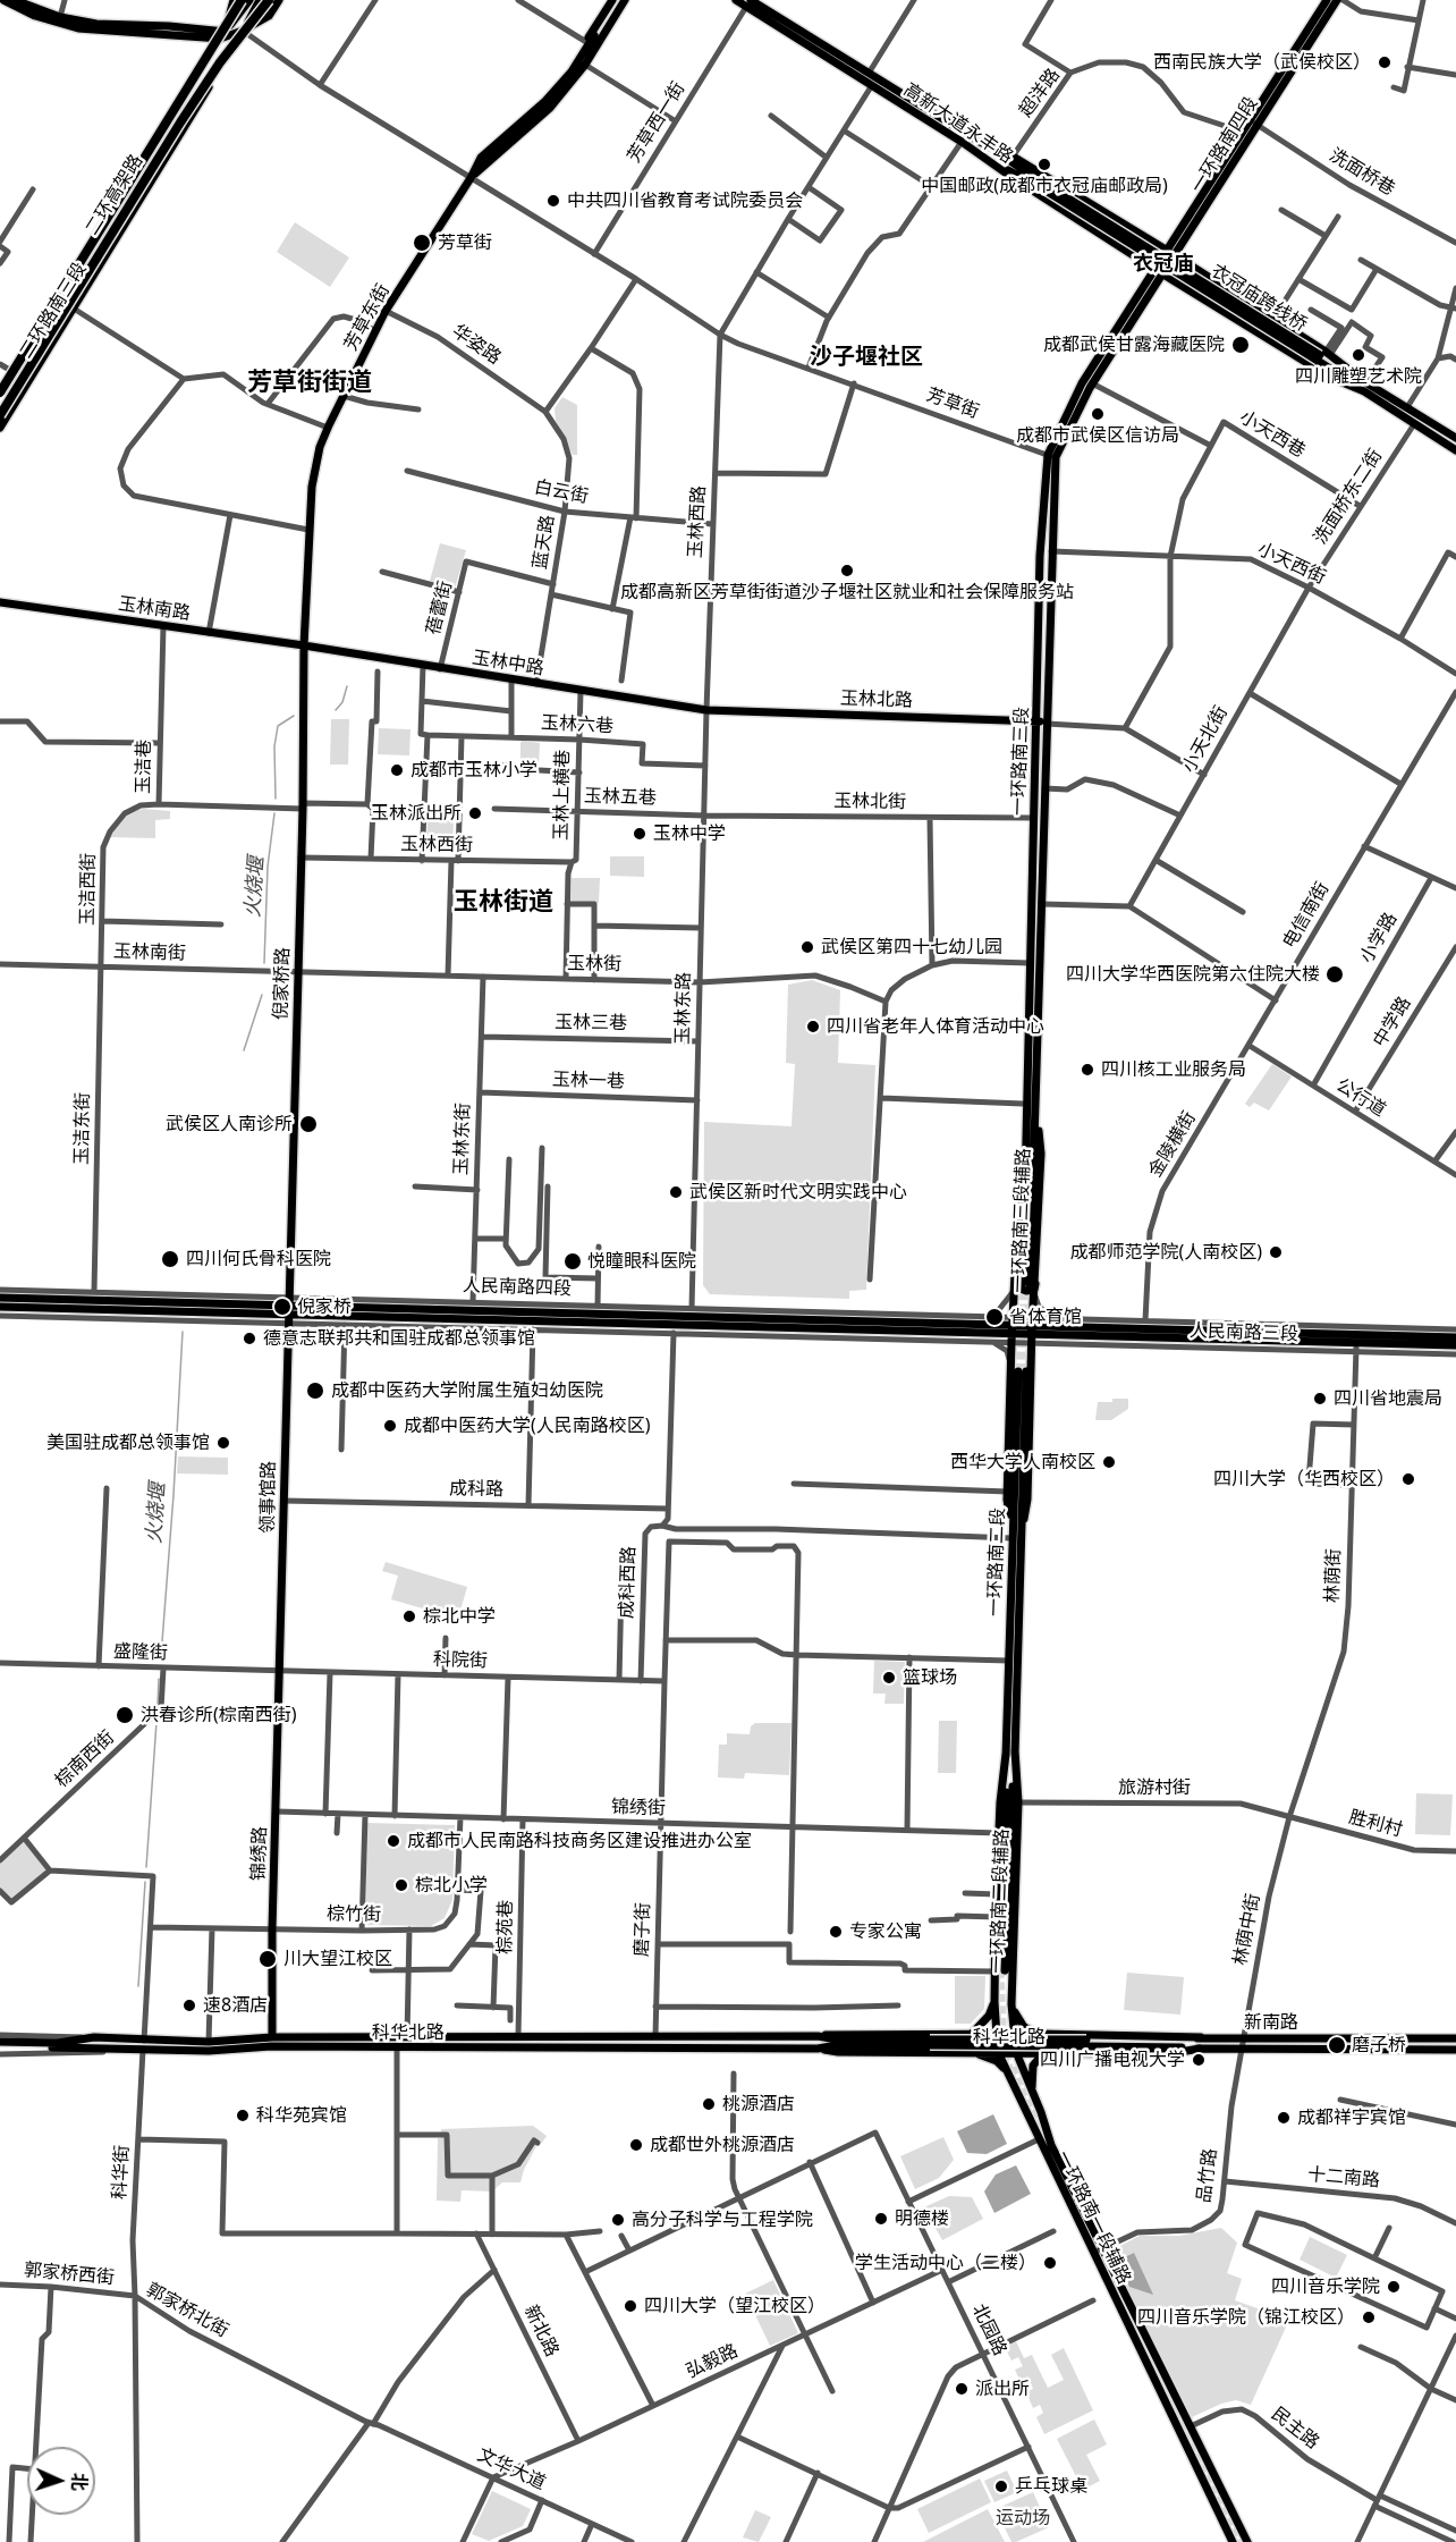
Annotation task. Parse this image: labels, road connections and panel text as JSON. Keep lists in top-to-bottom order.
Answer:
{
  "streets": {
    "highway": ["二环高架路"],
    "main road": [
      "高新大道永丰路",
      "一环路南四段",
      "衣冠庙跨线桥",
      "二环路南三段",
      "芳草东街",
      "玉林南路",
      "玉林中路",
      "玉林北路",
      "一环路南三段",
      "倪家桥路",
      "一环路南三段辅路",
      "人民南路四段",
      "人民南路三段",
      "领事馆路",
      "一环路南二段",
      "锦绣路",
      "一环路南二段辅路",
      "新南路",
      "科华北路",
      "一环路南一段辅路"
    ],
    "street": [
      "超洋路",
      "芳草西一街",
      "洗面桥巷",
      "华姿路",
      "芳草街",
      "小天西巷",
      "白云街",
      "洗面桥东二街",
      "玉林西路",
      "蓝天路",
      "小天西街",
      "蓓蕾街",
      "玉林六巷",
      "小天北街",
      "玉洁巷",
      "玉林上横巷",
      "玉林五巷",
      "玉林北街",
      "玉林西街",
      "玉洁西街",
      "电信南街",
      "小学路",
      "玉林南街",
      "玉林街",
      "玉林东路",
      "中学路",
      "玉林三巷",
      "玉林一巷",
      "公行道",
      "玉洁东街",
      "玉林东街",
      "金陵横街",
      "成科路",
      "林荫街",
      "成科西路",
      "盛隆街",
      "科院街",
      "棕南西街",
      "旅游村街",
      "锦绣街",
      "胜利村",
      "棕竹街",
      "棕苑巷",
      "磨子街",
      "林荫中街",
      "科华街",
      "品竹路",
      "十二南路",
      "郭家桥西街",
      "郭家桥北街",
      "北园路",
      "新北路",
      "弘毅路",
      "民主路",
      "文华大道"
    ]
  },
  "crossings": [
    ["超洋路", "高新大道永丰路"],
    ["超洋路", "一环路南四段"],
    ["芳草西一街", "高新大道永丰路"],
    ["芳草西一街", "芳草街"],
    ["高新大道永丰路", "一环路南四段"],
    ["高新大道永丰路", "衣冠庙跨线桥"],
    ["高新大道永丰路", "一环路南三段"],
    ["一环路南四段", "洗面桥巷"],
    ["一环路南四段", "一环路南三段"],
    ["二环高架路", "二环路南三段"],
    ["二环路南三段", "芳草街"],
    ["芳草东街", "华姿路"],
    ["芳草东街", "芳草街"],
    ["芳草东街", "玉林南路"],
    ["芳草东街", "玉林中路"],
    ["芳草东街", "倪家桥路"],
    ["华姿路", "蓝天路"],
    ["芳草街", "玉林西路"],
    ["芳草街", "一环路南三段"],
    ["小天西巷", "洗面桥东二街"],
    ["小天西巷", "小天西街"],
    ["白云街", "玉林西路"],
    ["白云街", "蓝天路"],
    ["洗面桥东二街", "小天西街"],
    ["洗面桥东二街", "小天北街"],
    ["玉林西路", "玉林中路"],
    ["玉林西路", "玉林北路"],
    ["玉林西路", "玉林东路"],
    ["蓝天路", "蓓蕾街"],
    ["蓝天路", "玉林中路"],
    ["小天西街", "小天北街"],
    ["小天西街", "一环路南三段"],
    ["蓓蕾街", "玉林中路"],
    ["玉林南路", "玉林中路"],
    ["玉林南路", "玉洁巷"],
    ["玉林南路", "倪家桥路"],
    ["玉林中路", "玉林北路"],
    ["玉林中路", "玉林上横巷"],
    ["玉林中路", "倪家桥路"],
    ["玉林中路", "玉林东路"],
    ["玉林北路", "一环路南三段"],
    ["玉林北路", "玉林东路"],
    ["玉林六巷", "玉林上横巷"],
    ["玉林六巷", "玉林东路"],
    ["一环路南三段", "玉林北街"],
    ["一环路南三段", "一环路南三段辅路"],
    ["玉洁巷", "玉洁西街"],
    ["玉洁巷", "倪家桥路"],
    ["玉林上横巷", "玉林五巷"],
    ["玉林上横巷", "玉林西街"],
    ["玉林上横巷", "玉林街"],
    ["玉林五巷", "玉林北街"],
    ["玉林五巷", "玉林东路"],
    ["玉林北街", "玉林东路"],
    ["玉林西街", "倪家桥路"],
    ["玉洁西街", "玉林南街"],
    ["玉洁西街", "玉洁东街"],
    ["电信南街", "金陵横街"],
    ["小学路", "公行道"],
    ["玉林南街", "玉林街"],
    ["玉林南街", "倪家桥路"],
    ["玉林南街", "玉洁东街"],
    ["玉林街", "倪家桥路"],
    ["玉林街", "玉林东路"],
    ["玉林街", "玉林东街"],
    ["倪家桥路", "人民南路四段"],
    ["倪家桥路", "领事馆路"],
    ["玉林东路", "玉林三巷"],
    ["玉林东路", "玉林一巷"],
    ["玉林东路", "人民南路四段"],
    ["中学路", "公行道"],
    ["玉林三巷", "玉林东街"],
    ["玉林一巷", "玉林东街"],
    ["公行道", "金陵横街"],
    ["玉洁东街", "人民南路四段"],
    ["玉林东街", "人民南路四段"],
    ["金陵横街", "人民南路三段"],
    ["一环路南三段辅路", "人民南路四段"],
    ["一环路南三段辅路", "人民南路三段"],
    ["人民南路四段", "人民南路三段"],
    ["人民南路四段", "领事馆路"],
    ["人民南路四段", "成科西路"],
    ["人民南路三段", "林荫街"],
    ["成科路", "领事馆路"],
    ["成科路", "成科西路"],
    ["领事馆路", "盛隆街"],
    ["领事馆路", "科院街"],
    ["领事馆路", "锦绣路"],
    ["一环路南二段", "一环路南二段辅路"],
    ["林荫街", "旅游村街"],
    ["林荫街", "胜利村"],
    ["林荫街", "林荫中街"],
    ["成科西路", "科院街"],
    ["盛隆街", "科院街"],
    ["盛隆街", "棕南西街"],
    ["盛隆街", "锦绣路"],
    ["科院街", "锦绣路"],
    ["旅游村街", "胜利村"],
    ["旅游村街", "一环路南二段辅路"],
    ["旅游村街", "林荫中街"],
    ["锦绣街", "锦绣路"],
    ["锦绣街", "一环路南二段辅路"],
    ["锦绣街", "棕竹街"],
    ["锦绣街", "棕苑巷"],
    ["锦绣街", "磨子街"],
    ["胜利村", "林荫中街"],
    ["锦绣路", "棕竹街"],
    ["锦绣路", "科华北路"],
    ["一环路南二段辅路", "科华北路"],
    ["一环路南二段辅路", "一环路南一段辅路"],
    ["棕苑巷", "科华北路"],
    ["磨子街", "科华北路"],
    ["林荫中街", "新南路"],
    ["林荫中街", "品竹路"],
    ["新南路", "科华北路"],
    ["新南路", "品竹路"],
    ["科华北路", "科华街"],
    ["科华北路", "一环路南一段辅路"],
    ["科华街", "郭家桥西街"],
    ["科华街", "郭家桥北街"],
    ["品竹路", "十二南路"],
    ["品竹路", "一环路南一段辅路"],
    ["一环路南一段辅路", "民主路"],
    ["郭家桥西街", "郭家桥北街"],
    ["郭家桥北街", "文华大道"],
    ["北园路", "弘毅路"],
    ["新北路", "弘毅路"],
    ["弘毅路", "文华大道"]
  ],
  "districts": [
    "衣冠庙",
    "沙子堰社区",
    "芳草街街道",
    "玉林街道"
  ],
  "water": ["火烧堰"],
  "parks": ["运动场"],
  "places": [
    "西南民族大学（武侯校区）",
    "中国邮政(成都市衣冠庙邮政局)",
    "中共四川省教育考试院委员会",
    "芳草街",
    "成都武侯甘露海藏医院",
    "四川雕塑艺术院",
    "成都市武侯区信访局",
    "成都高新区芳草街街道沙子堰社区就业和社会保障服务站",
    "成都市玉林小学",
    "玉林派出所",
    "玉林中学",
    "武侯区第四十七幼儿园",
    "四川大学华西医院第六住院大楼",
    "四川省老年人体育活动中心",
    "四川核工业服务局",
    "武侯区人南诊所",
    "武侯区新时代文明实践中心",
    "成都师范学院(人南校区)",
    "四川何氏骨科医院",
    "悦瞳眼科医院",
    "倪家桥",
    "省体育馆",
    "德意志联邦共和国驻成都总领事馆",
    "成都中医药大学附属生殖妇幼医院",
    "四川省地震局",
    "成都中医药大学(人民南路校区)",
    "美国驻成都总领事馆",
    "西华大学人南校区",
    "四川大学（华西校区）",
    "棕北中学",
    "篮球场",
    "洪春诊所(棕南西街)",
    "成都市人民南路科技商务区建设推进办公室",
    "棕北小学",
    "专家公寓",
    "川大望江校区",
    "速8酒店",
    "磨子桥",
    "四川广播电视大学",
    "桃源酒店",
    "科华苑宾馆",
    "成都祥宇宾馆",
    "成都世外桃源酒店",
    "明德楼",
    "高分子科学与工程学院",
    "学生活动中心（二楼）",
    "四川音乐学院",
    "四川大学（望江校区）",
    "四川音乐学院（锦江校区）",
    "派出所",
    "乒乓球桌"
  ],
  "north": "right"
}
